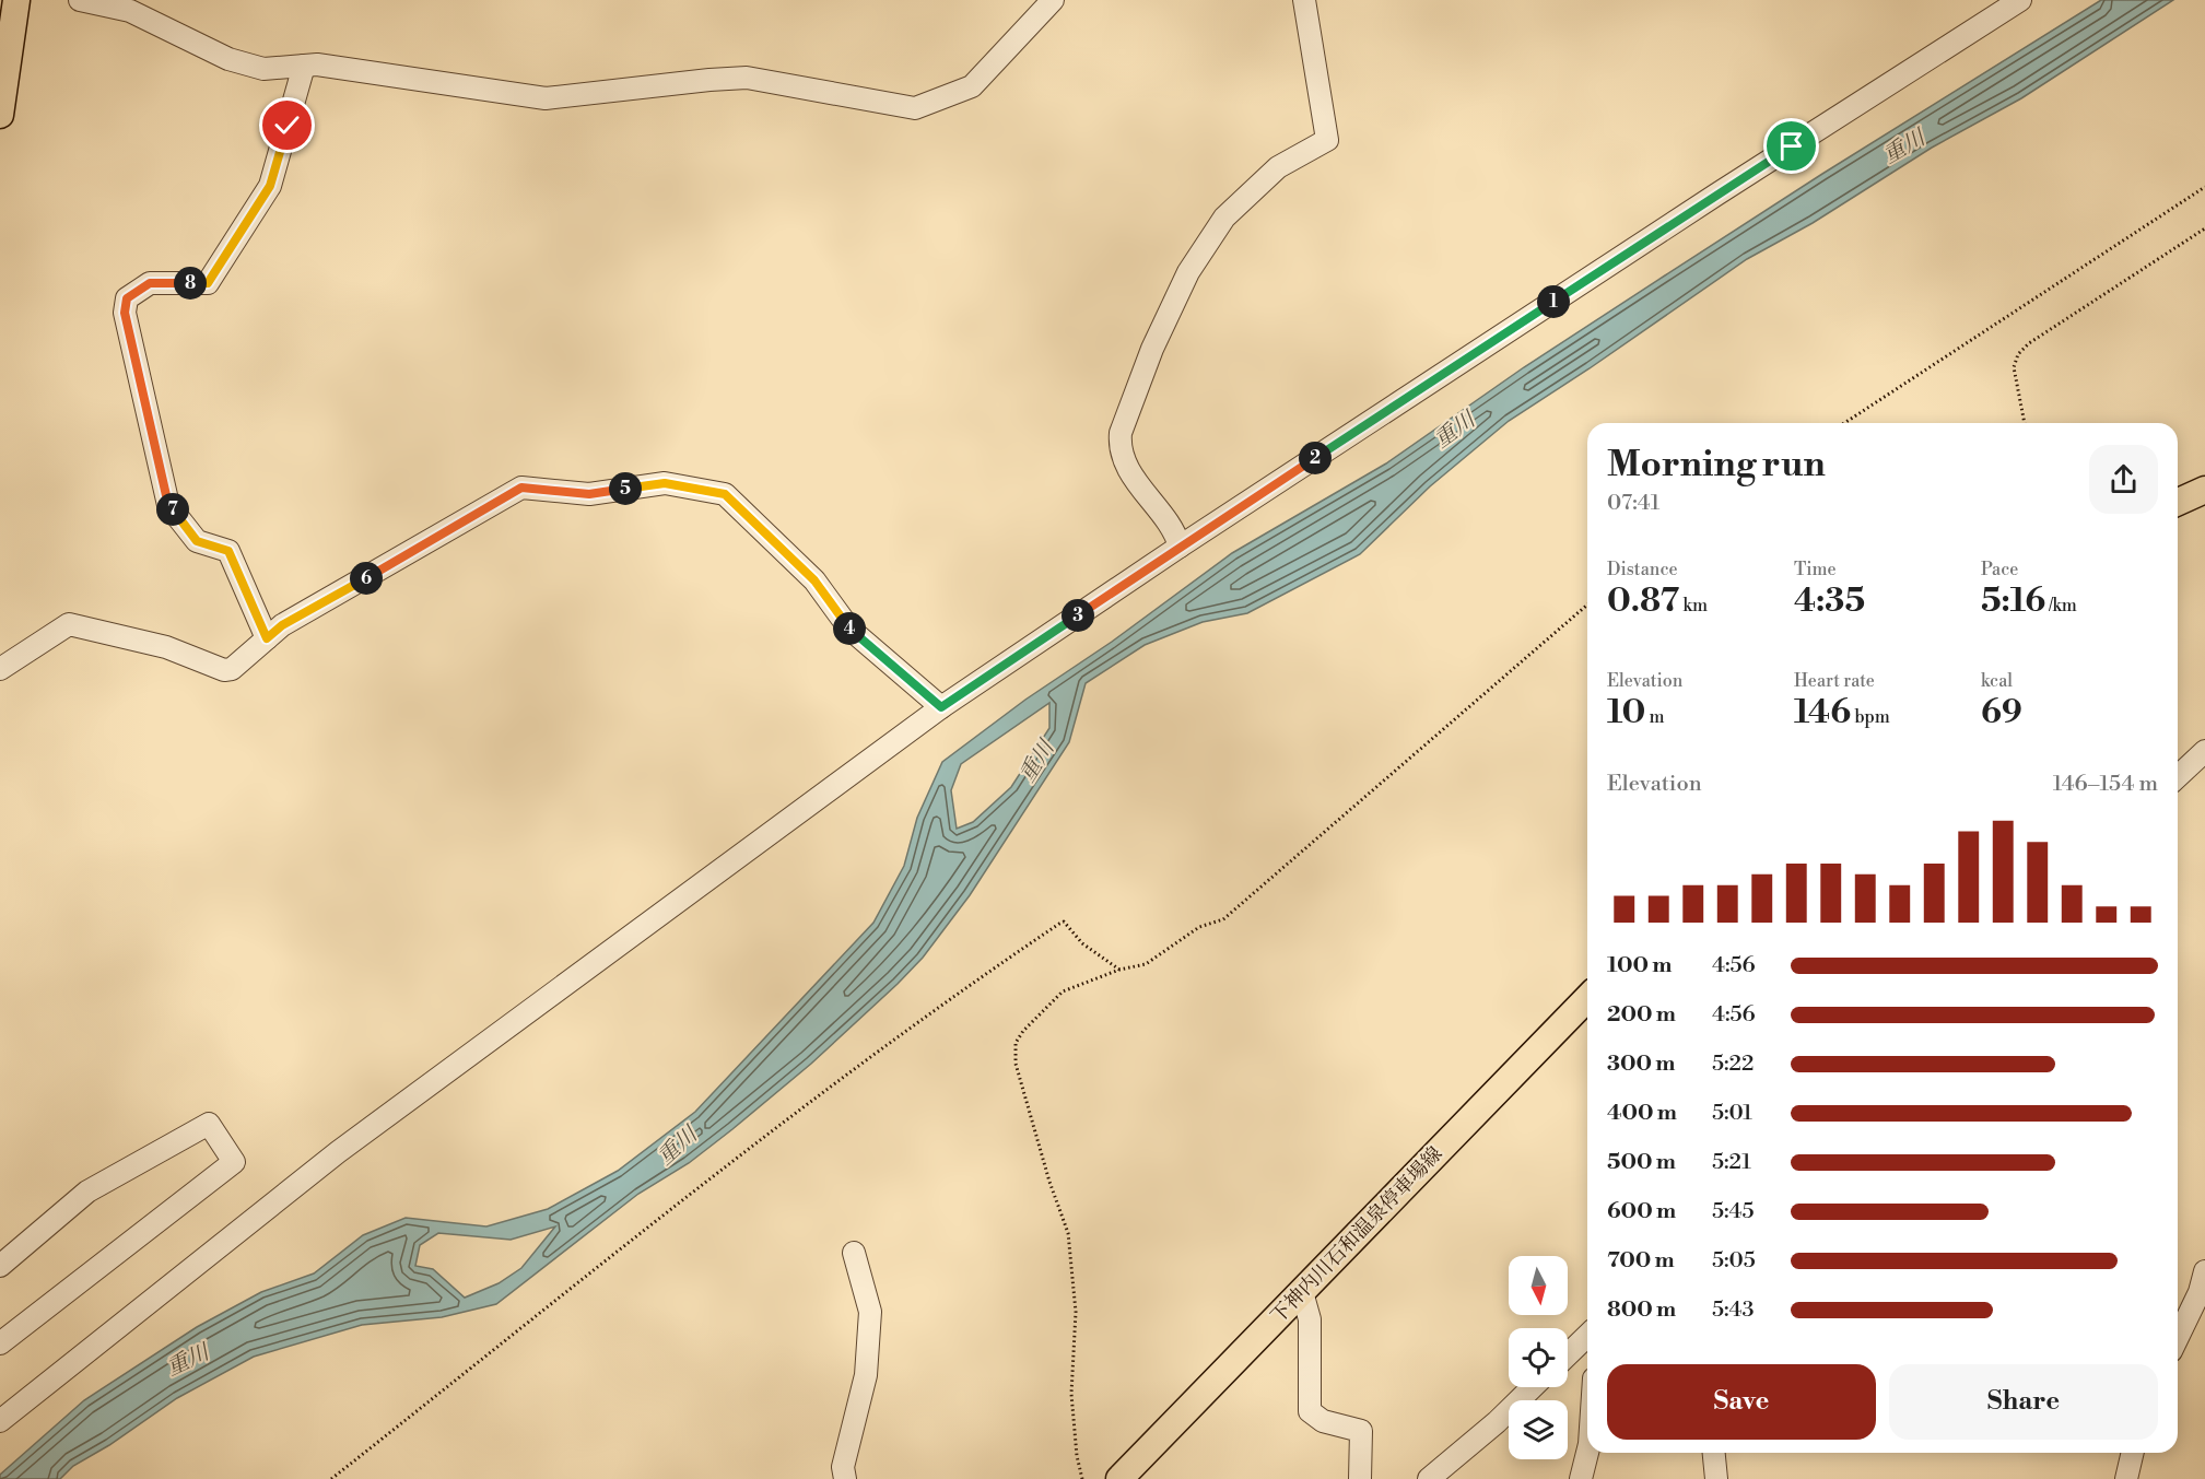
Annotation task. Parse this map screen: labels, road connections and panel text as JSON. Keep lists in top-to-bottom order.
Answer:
{
  "streets": {
    "main road": ["下神内川石和温泉停車場線"]
  },
  "water": ["重川"],
  "north": "bottom",
  "page": {
    "pins": [
      "8",
      "1",
      "2",
      "5",
      "7",
      "6",
      "3",
      "4"
    ],
    "heading": ["Morning run", "07:41"],
    "stats": [
      ["Distance", "0.87 km"],
      ["Time", "4:35"],
      ["Pace", "5:16 /km"],
      ["Elevation", "10 m"],
      ["Heart rate", "146 bpm"],
      ["kcal", "69"]
    ],
    "chart": ["Elevation", "146–154 m"],
    "list": [
      {
        "name": "100 m",
        "note": "4:56"
      },
      {
        "name": "200 m",
        "note": "4:56"
      },
      {
        "name": "300 m",
        "note": "5:22"
      },
      {
        "name": "400 m",
        "note": "5:01"
      },
      {
        "name": "500 m",
        "note": "5:21"
      },
      {
        "name": "600 m",
        "note": "5:45"
      },
      {
        "name": "700 m",
        "note": "5:05"
      },
      {
        "name": "800 m",
        "note": "5:43"
      }
    ],
    "buttons": ["Save", "Share"]
  }
}
